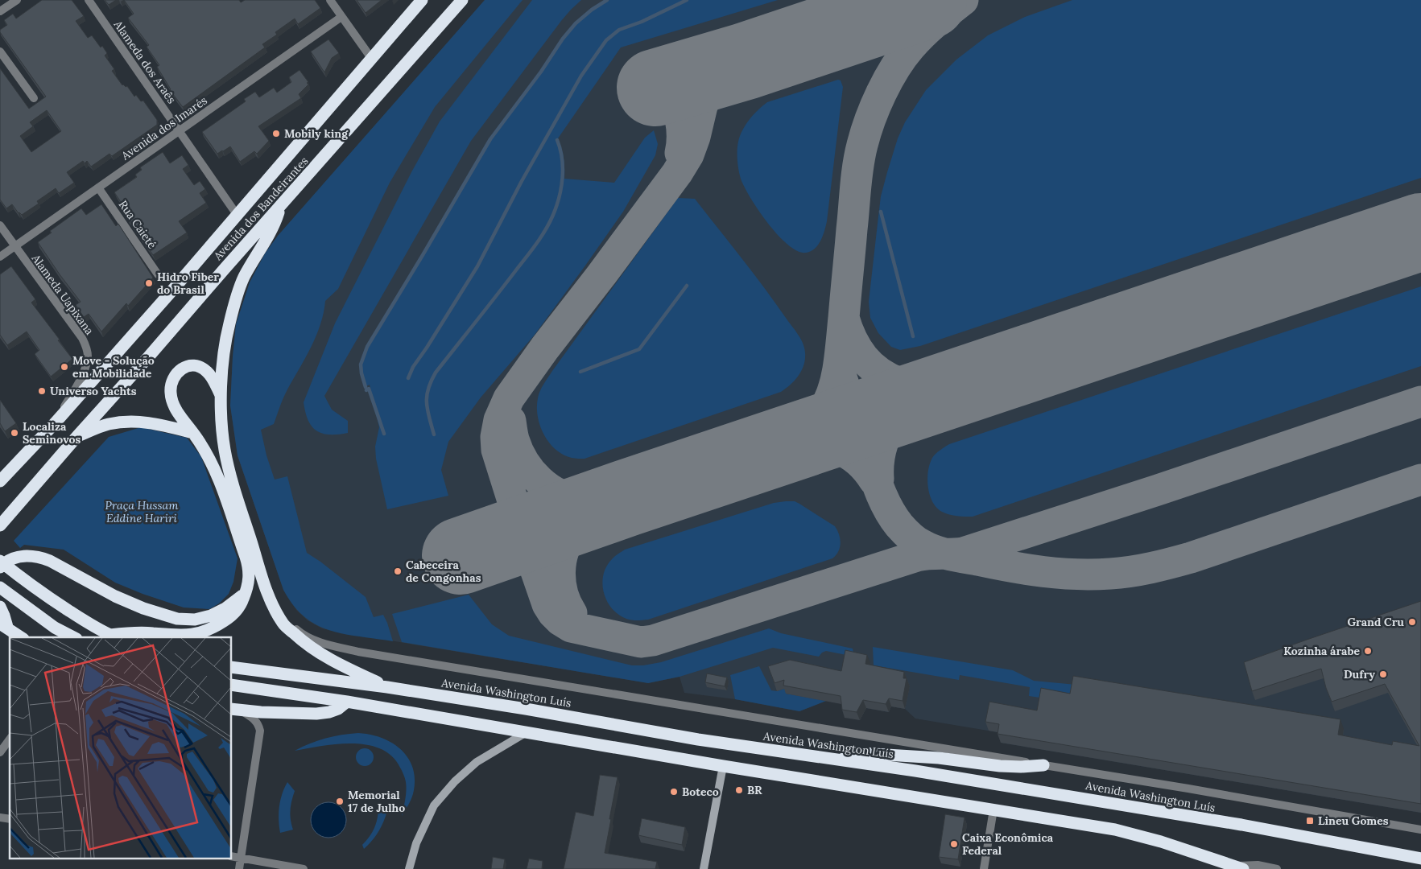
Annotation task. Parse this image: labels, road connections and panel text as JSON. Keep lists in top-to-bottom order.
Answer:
{
  "streets": {
    "highway": ["Avenida dos Bandeirantes", "Avenida Washington Luís"],
    "street": [
      "Alameda dos Araês",
      "Avenida dos Imarés",
      "Rua Caieté",
      "Alameda Uapixana"
    ]
  },
  "crossings": [
    ["Alameda dos Araês", "Avenida dos Imarés"],
    ["Alameda dos Araês", "Avenida dos Bandeirantes"],
    ["Avenida dos Imarés", "Rua Caieté"],
    ["Avenida dos Imarés", "Alameda Uapixana"],
    ["Avenida dos Bandeirantes", "Alameda Uapixana"]
  ],
  "parks": ["Praça Hussam Eddine Hariri"],
  "places": {
    "other": [
      "Mobily king",
      "Hidro Fiber do Brasil",
      "Move - Solução em Mobilidade",
      "Universo Yachts",
      "Localiza Seminovos",
      "Cabeceira de Congonhas",
      "Grand Cru",
      "Kozinha árabe",
      "Dufry",
      "BR",
      "Boteco",
      "Memorial 17 de Julho",
      "Caixa Econômica Federal"
    ],
    "transit": ["Lineu Gomes"]
  }
}
